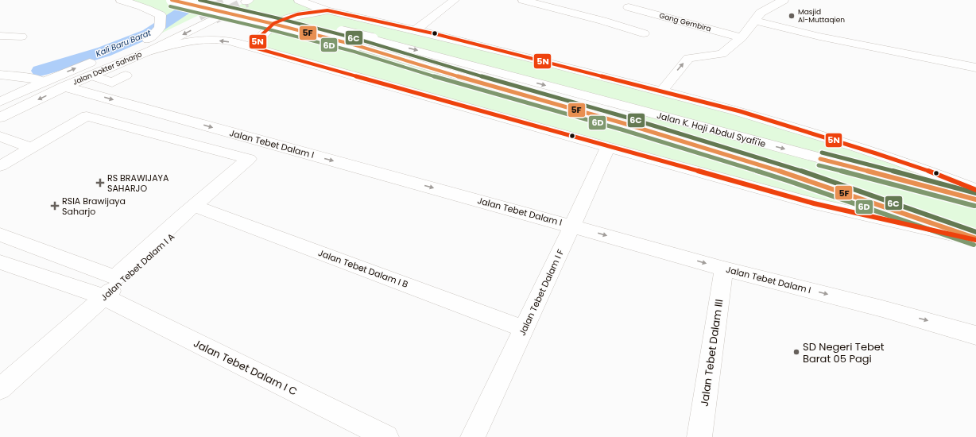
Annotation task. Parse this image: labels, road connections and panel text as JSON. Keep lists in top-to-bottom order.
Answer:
{
  "streets": {
    "street": [
      "Gang Gembira",
      "Jalan Dokter Saharjo",
      "Jalan K. Haji Abdul Syafi'ie",
      "Jalan Tebet Dalam I",
      "Jalan Tebet Dalam I A",
      "Jalan Tebet Dalam I B",
      "Jalan Tebet Dalam I F",
      "Jalan Tebet Dalam III",
      "Jalan Tebet Dalam I C"
    ]
  },
  "crossings": [
    ["Jalan Dokter Saharjo", "Jalan Tebet Dalam I"],
    ["Jalan Tebet Dalam I", "Jalan Tebet Dalam I A"],
    ["Jalan Tebet Dalam I", "Jalan Tebet Dalam I F"],
    ["Jalan Tebet Dalam I", "Jalan Tebet Dalam III"],
    ["Jalan Tebet Dalam I A", "Jalan Tebet Dalam I B"],
    ["Jalan Tebet Dalam I A", "Jalan Tebet Dalam I C"],
    ["Jalan Tebet Dalam I B", "Jalan Tebet Dalam I F"]
  ],
  "water": ["Kali Baru Barat"],
  "places": {
    "other": ["Masjid Al-Muttaqien", "SD Negeri Tebet Barat 05 Pagi"],
    "health": ["RS BRAWIJAYA SAHARJO", "RSIA Brawijaya Saharjo"]
  },
  "lines": [
    "transit line 5F",
    "transit line 6C",
    "transit line 6D",
    "transit line 5N"
  ]
}
